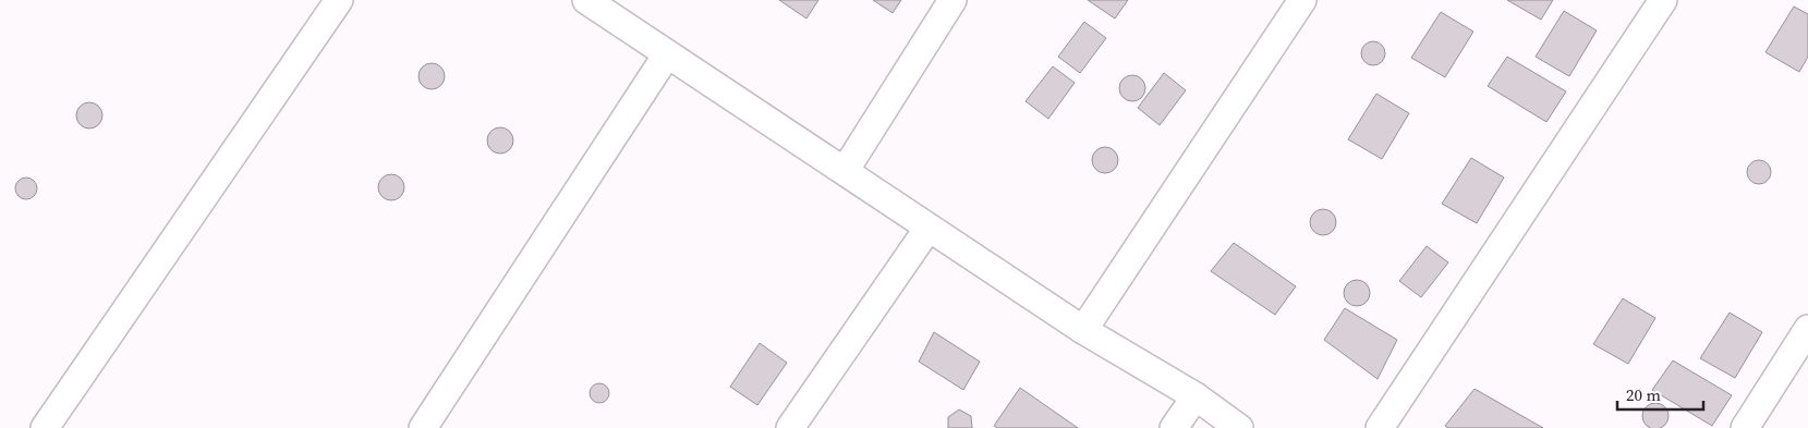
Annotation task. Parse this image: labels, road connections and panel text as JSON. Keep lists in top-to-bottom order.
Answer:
{
  "scale_bar": "20 m"
}
